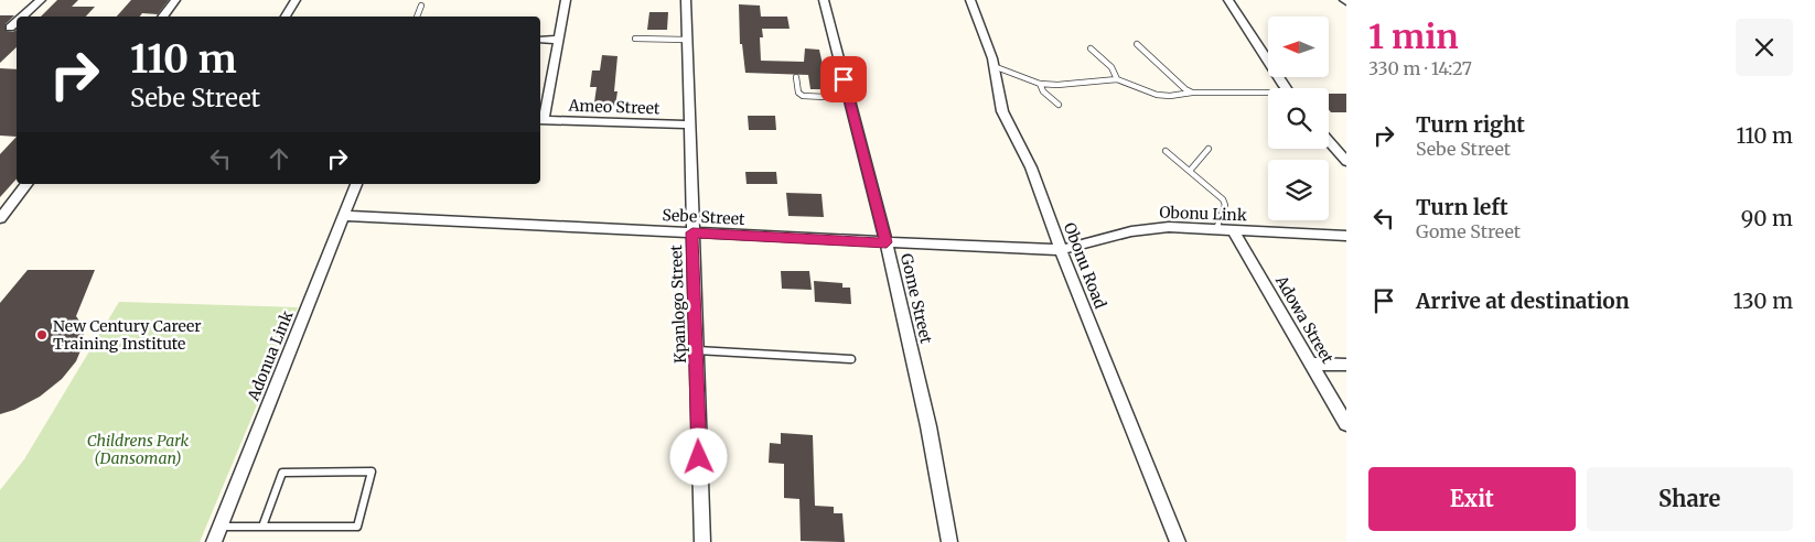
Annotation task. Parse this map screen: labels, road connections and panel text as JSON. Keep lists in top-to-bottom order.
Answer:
{
  "streets": {
    "street": [
      "Ameo Street",
      "Obonu Link",
      "Sebe Street",
      "Obonu Road",
      "Gome Street",
      "Kpanlogo Street",
      "Adowa Street",
      "Adonua Link"
    ]
  },
  "crossings": [
    ["Ameo Street", "Kpanlogo Street"],
    ["Obonu Link", "Sebe Street"],
    ["Obonu Link", "Obonu Road"],
    ["Obonu Link", "Adowa Street"],
    ["Sebe Street", "Obonu Road"],
    ["Sebe Street", "Gome Street"],
    ["Sebe Street", "Kpanlogo Street"],
    ["Sebe Street", "Adonua Link"]
  ],
  "parks": ["Childrens Park (Dansoman)"],
  "places": ["New Century Career Training Institute"],
  "north": "left",
  "page": {
    "heading": ["1 min", "330 m · 14:27"],
    "turn": ["110 m", "Sebe Street"],
    "list": [
      {
        "name": "Turn right",
        "note": "Sebe Street",
        "value": "110 m"
      },
      {
        "name": "Turn left",
        "note": "Gome Street",
        "value": "90 m"
      },
      {
        "name": "Arrive at destination",
        "value": "130 m"
      }
    ],
    "buttons": ["Exit", "Share"]
  }
}
